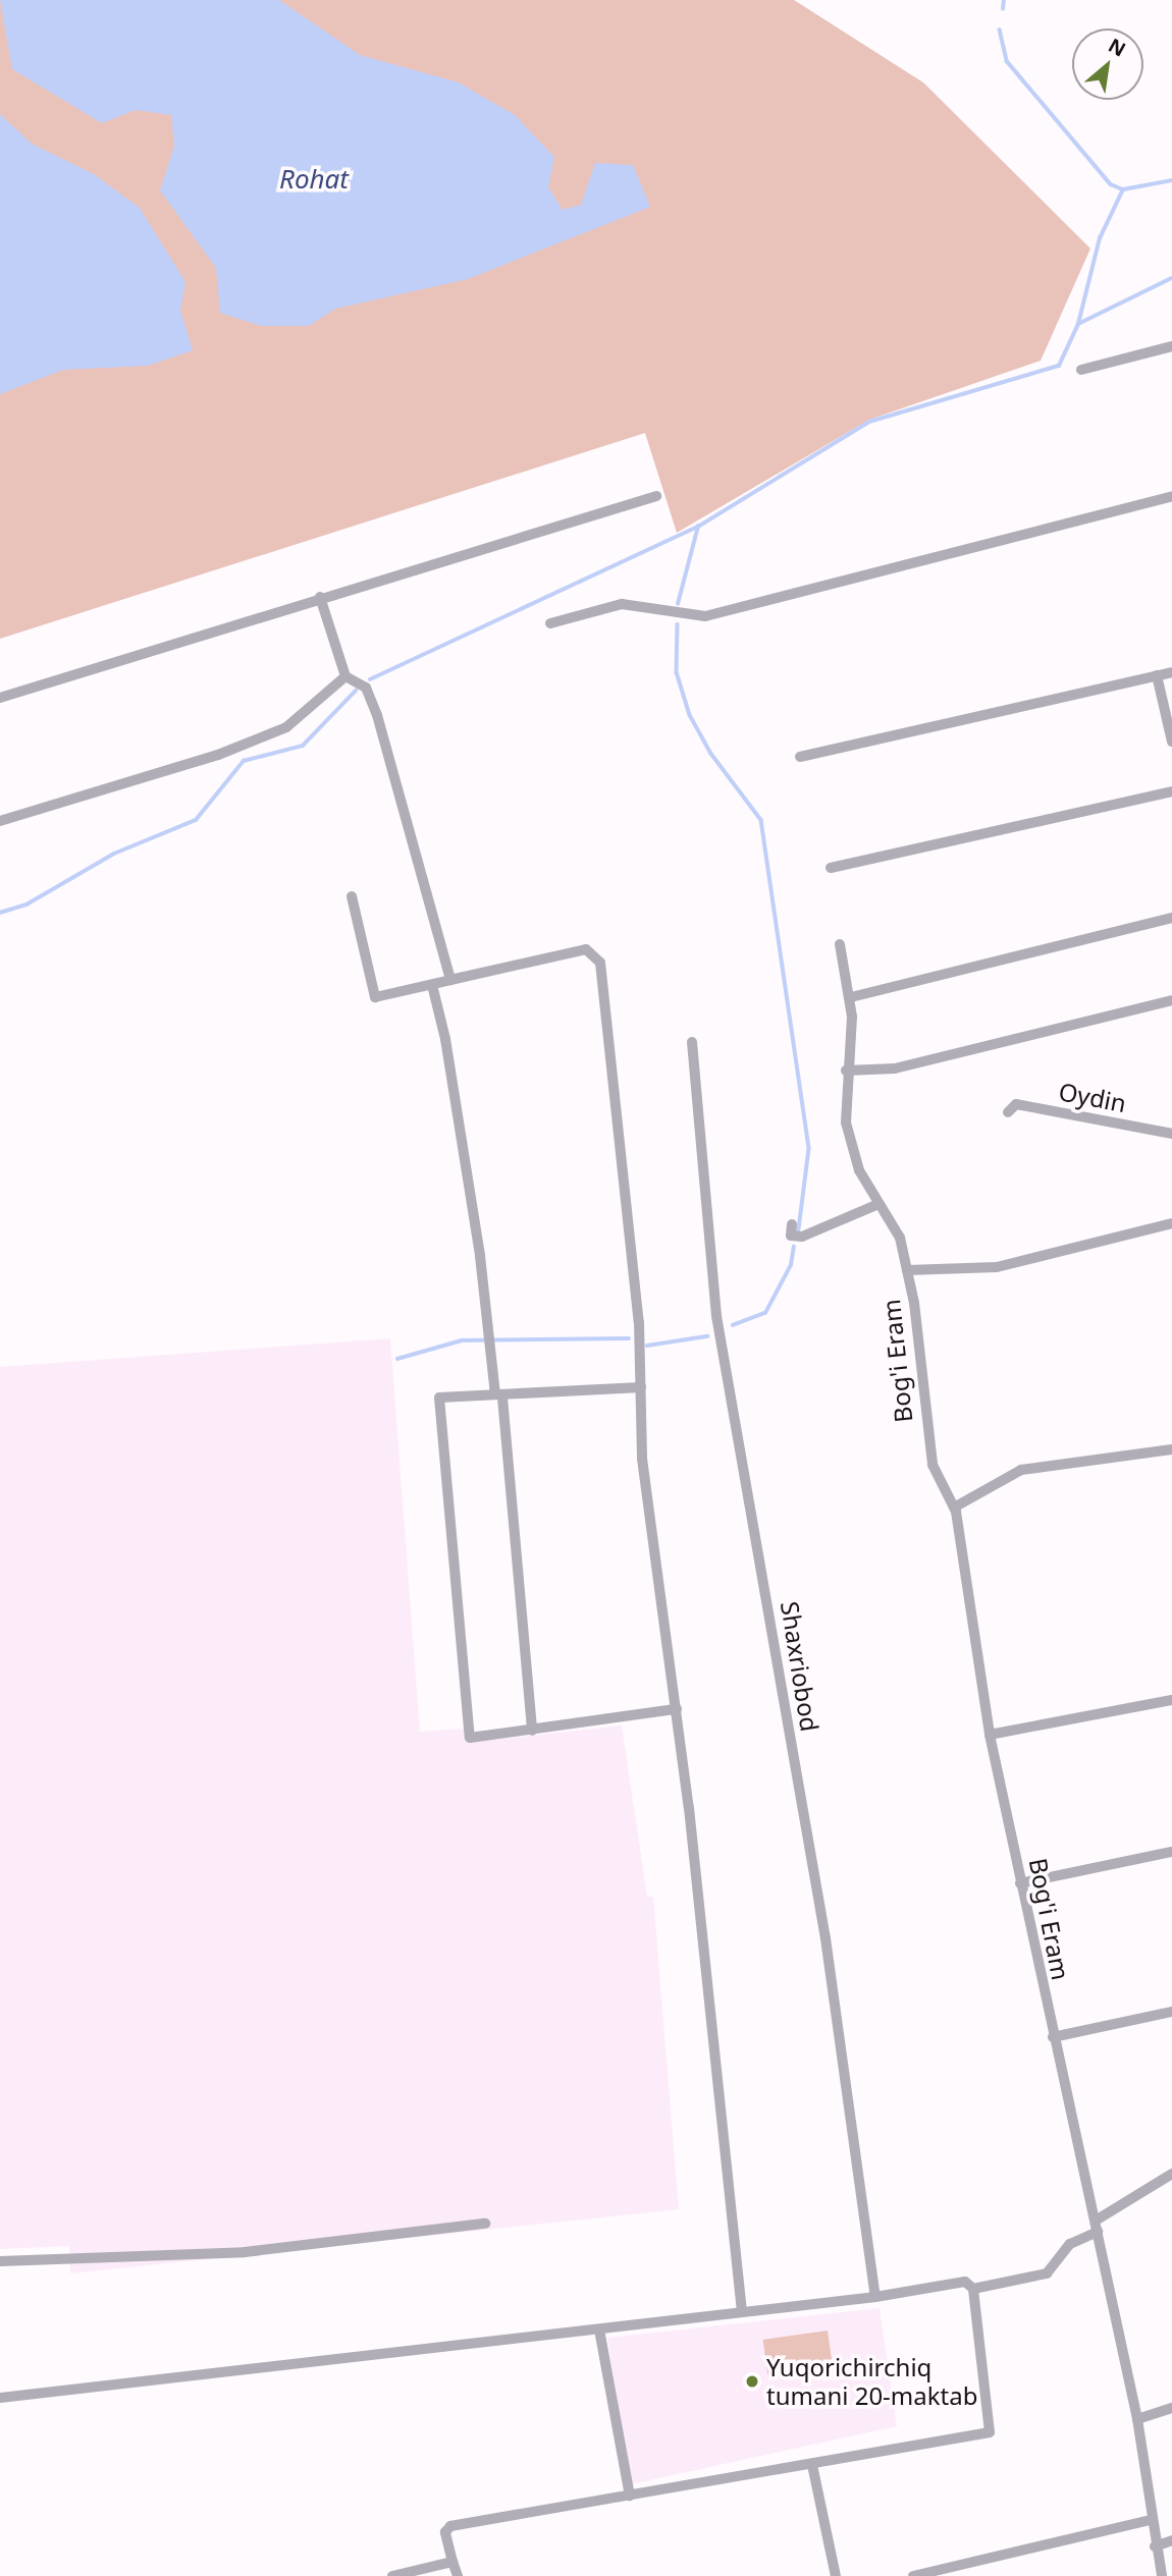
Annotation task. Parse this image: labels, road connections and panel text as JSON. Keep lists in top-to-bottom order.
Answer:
{
  "streets": {
    "street": ["Oydin", "Bog'i Eram", "Shaxriobod"]
  },
  "water": ["Rohat"],
  "places": ["Yuqorichirchiq tumani 20-maktab"],
  "north": "top right"
}
